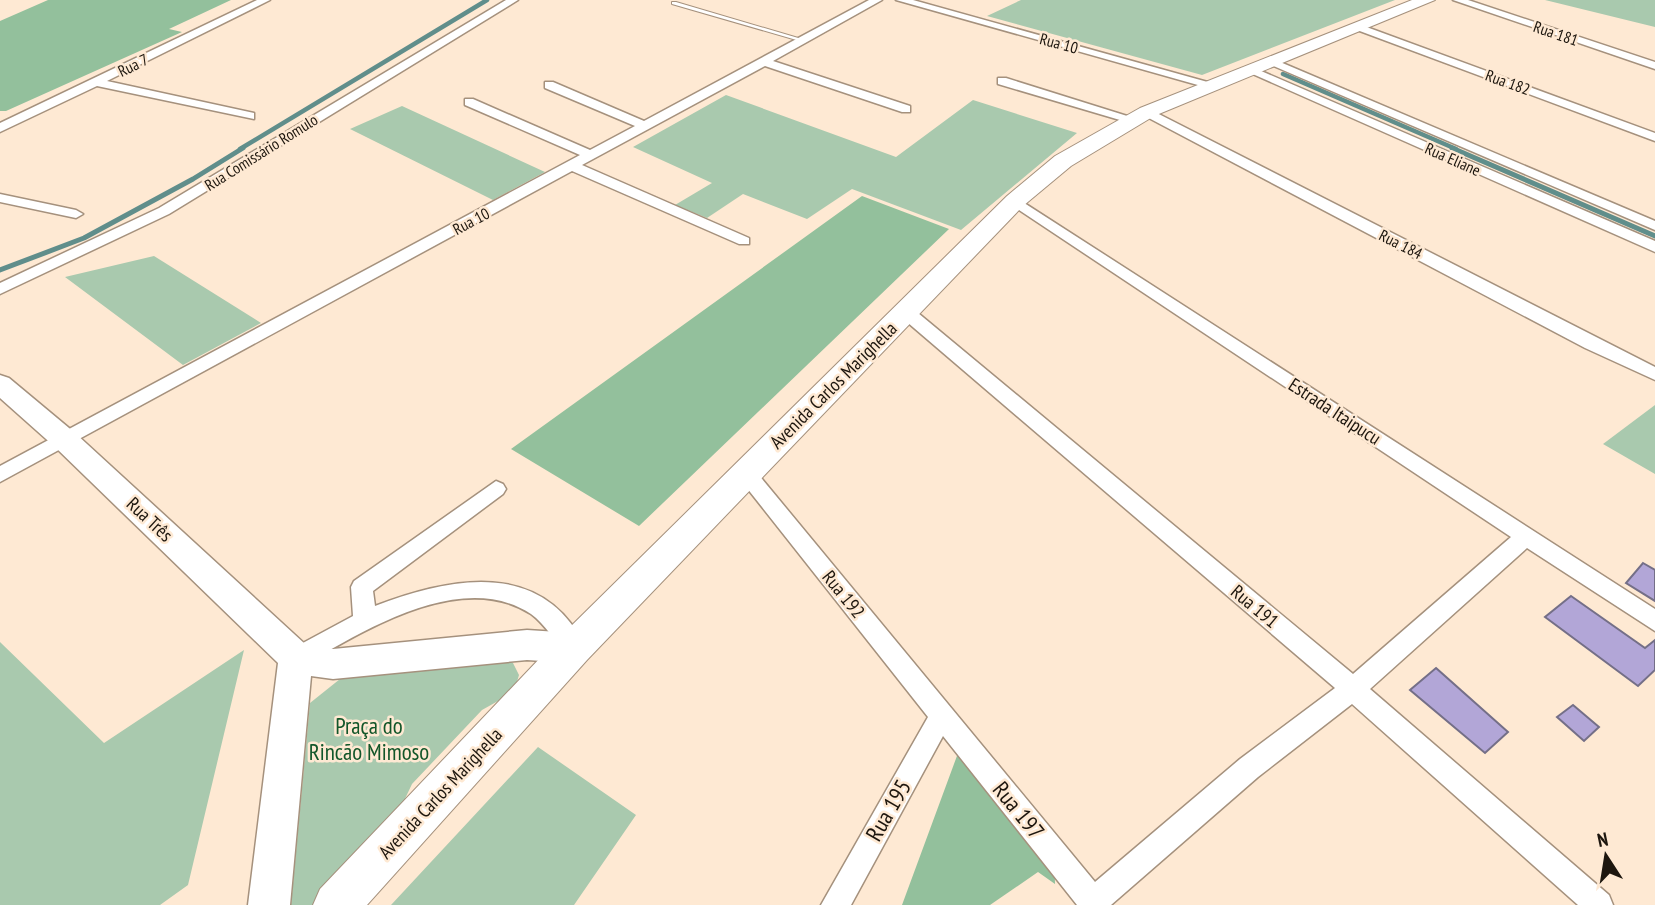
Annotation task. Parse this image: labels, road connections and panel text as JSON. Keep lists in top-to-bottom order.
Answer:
{
  "streets": {
    "main road": ["Avenida Carlos Marighella", "Rua Três"],
    "street": [
      "Rua 181",
      "Rua 10",
      "Rua 7",
      "Rua 182",
      "Rua Comissário Romulo",
      "Rua Eliane",
      "Rua 184",
      "Estrada Itaipucu",
      "Rua 192",
      "Rua 191",
      "Rua 195",
      "Rua 197"
    ]
  },
  "crossings": [
    ["Rua 10", "Avenida Carlos Marighella"],
    ["Rua 10", "Rua Três"],
    ["Rua 182", "Avenida Carlos Marighella"],
    ["Rua Eliane", "Avenida Carlos Marighella"],
    ["Rua 184", "Avenida Carlos Marighella"],
    ["Avenida Carlos Marighella", "Estrada Itaipucu"],
    ["Avenida Carlos Marighella", "Rua 192"],
    ["Avenida Carlos Marighella", "Rua 191"],
    ["Rua 192", "Rua 195"],
    ["Rua 192", "Rua 197"],
    ["Rua 195", "Rua 197"]
  ],
  "parks": ["Praça do Rincão Mimoso"],
  "north": "top"
}
